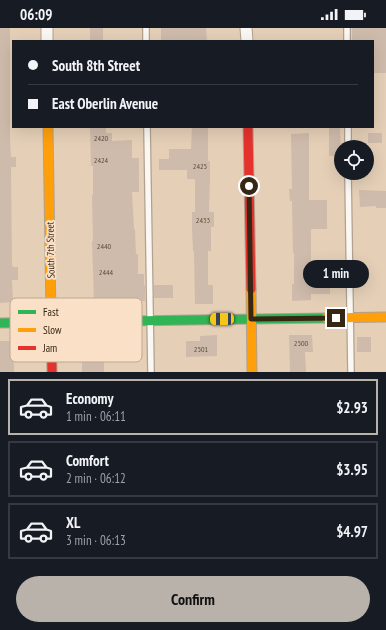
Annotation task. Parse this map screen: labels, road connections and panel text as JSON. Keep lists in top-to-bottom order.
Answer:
{
  "streets": {
    "street": ["South 7th Street"]
  },
  "house_numbers": [
    "2420",
    "2424",
    "2425",
    "2433",
    "2440",
    "2444",
    "2500",
    "2501"
  ],
  "legend": ["Fast", "Slow", "Jam"],
  "page": {
    "status": "06:09",
    "banner": ["South 8th Street", "East Oberlin Avenue"],
    "bubble": "1 min",
    "list": [
      {
        "name": "Economy",
        "note": "1 min · 06:11",
        "value": "$2.93"
      },
      {
        "name": "Comfort",
        "note": "2 min · 06:12",
        "value": "$3.95"
      },
      {
        "name": "XL",
        "note": "3 min · 06:13",
        "value": "$4.97"
      }
    ],
    "buttons": "Confirm"
  }
}
